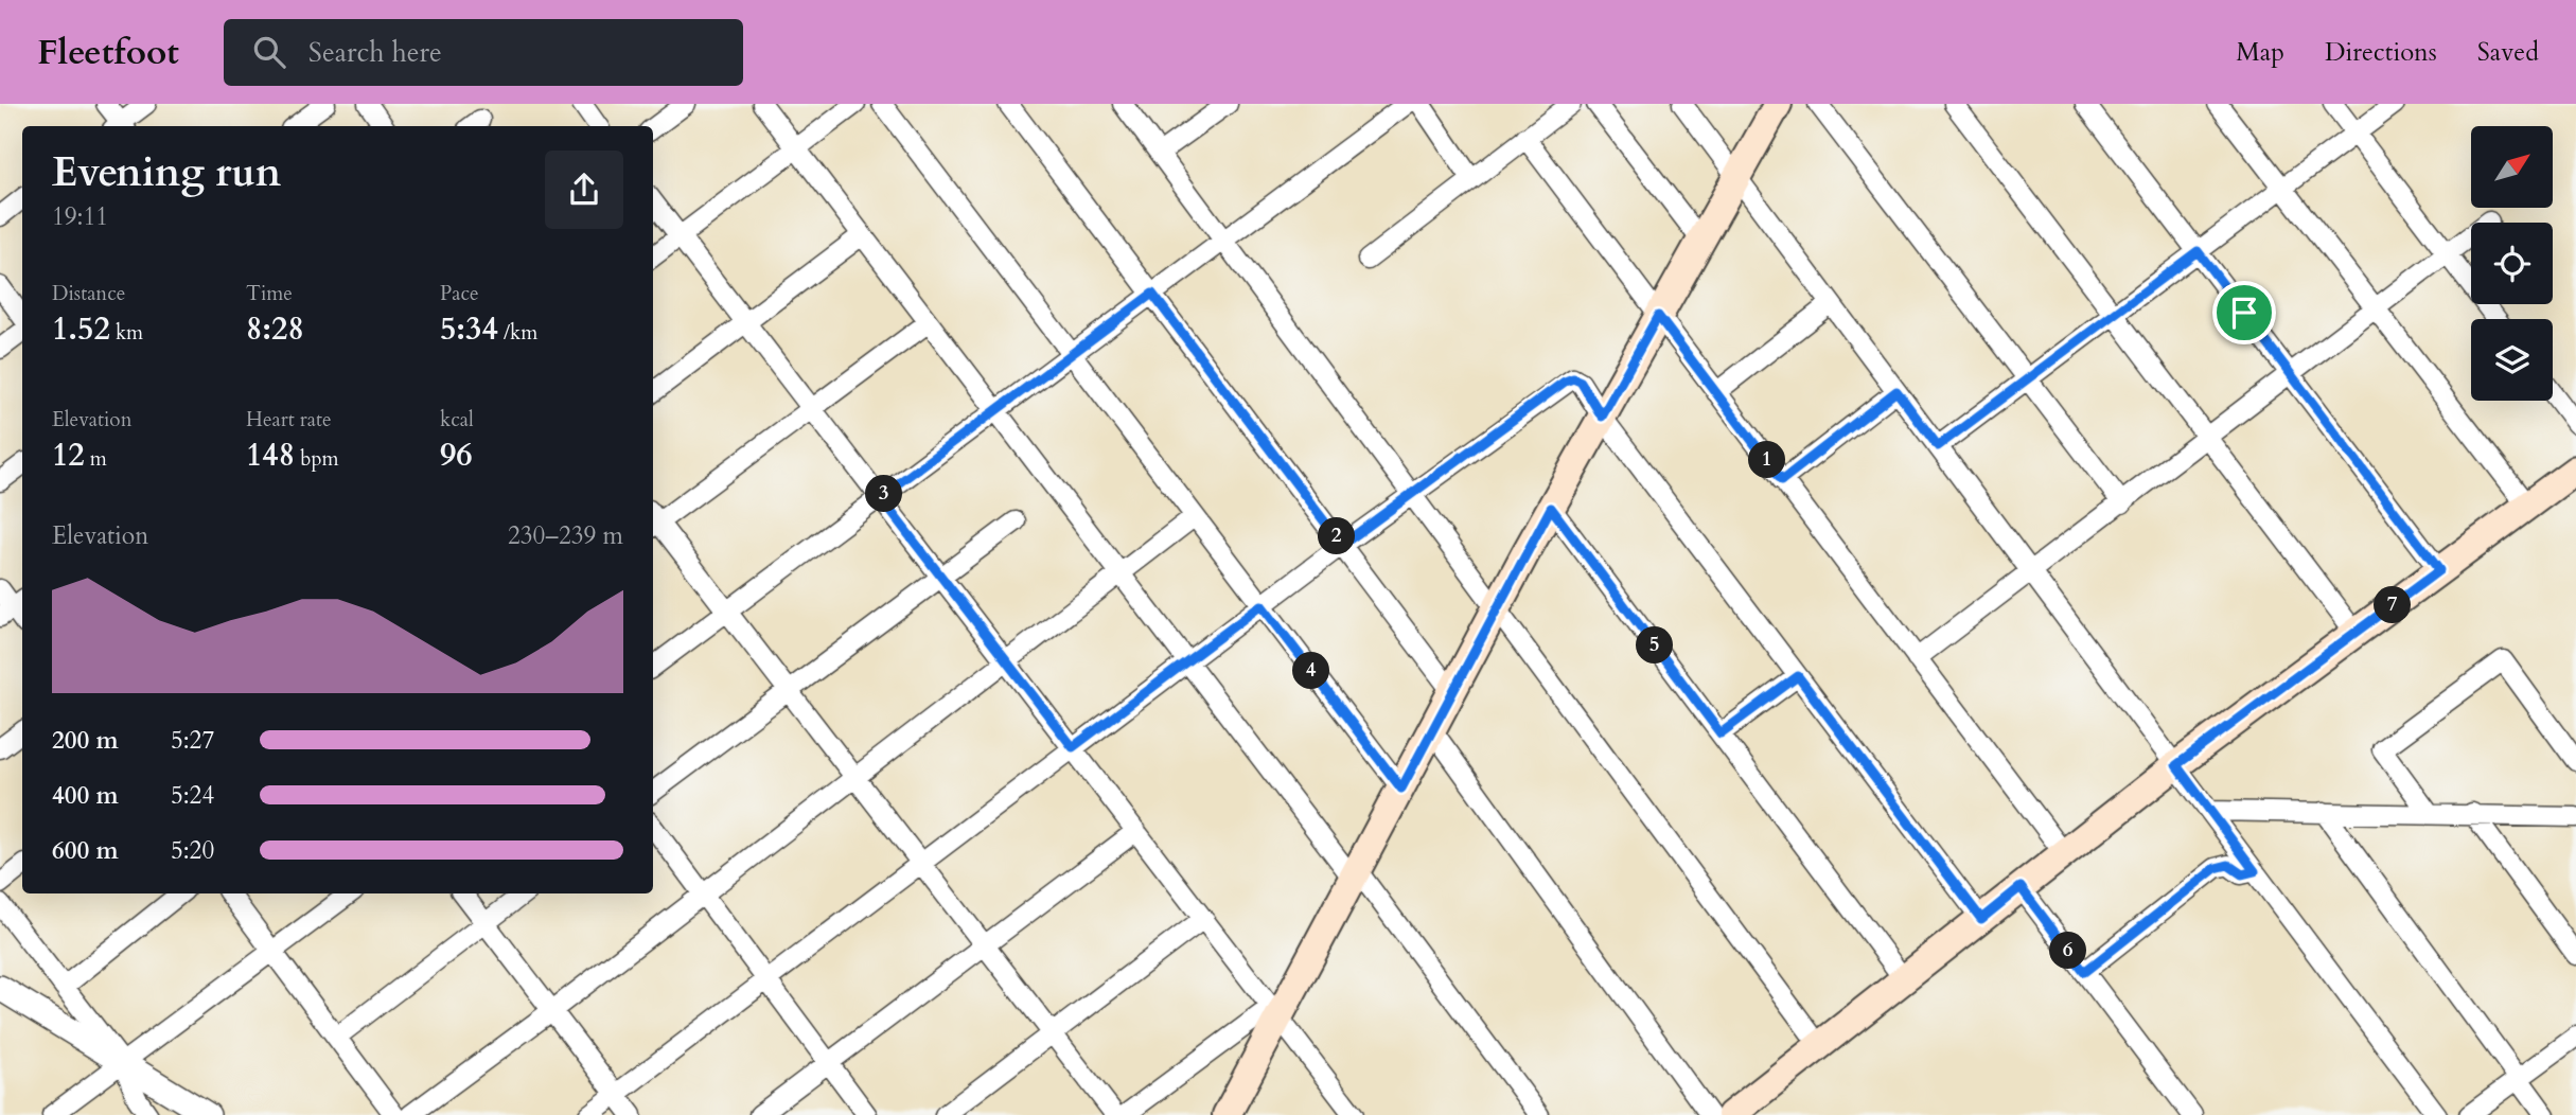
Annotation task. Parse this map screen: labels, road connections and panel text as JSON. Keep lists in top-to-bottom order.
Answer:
{
  "north": "top right",
  "page": {
    "header": "Fleetfoot",
    "search": "Search here",
    "nav": ["Map", "Directions", "Saved"],
    "heading": ["Evening run", "19:11"],
    "stats": [
      ["Distance", "1.52 km"],
      ["Time", "8:28"],
      ["Pace", "5:34 /km"],
      ["Elevation", "12 m"],
      ["Heart rate", "148 bpm"],
      ["kcal", "96"]
    ],
    "pins": [
      "1",
      "3",
      "2",
      "7",
      "5",
      "4",
      "6"
    ],
    "chart": ["Elevation", "230–239 m"],
    "list": [
      {
        "name": "200 m",
        "note": "5:27"
      },
      {
        "name": "400 m",
        "note": "5:24"
      },
      {
        "name": "600 m",
        "note": "5:20"
      }
    ]
  }
}
